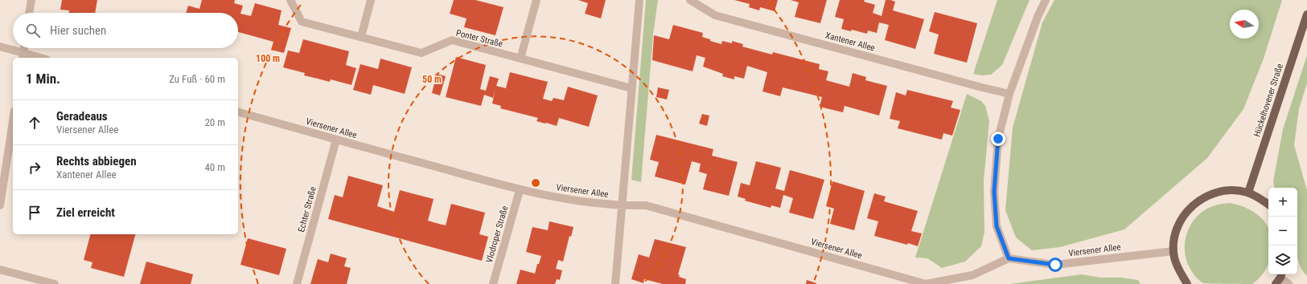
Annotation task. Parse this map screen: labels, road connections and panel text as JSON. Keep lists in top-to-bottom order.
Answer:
{
  "streets": {
    "main road": ["Hückelhovener Straße"],
    "street": [
      "Ponter Straße",
      "Xantener Allee",
      "Viersener Allee",
      "Echter Straße",
      "Vlodroper Straße"
    ]
  },
  "crossings": [
    ["Viersener Allee", "Echter Straße"],
    ["Viersener Allee", "Vlodroper Straße"]
  ],
  "north": "left",
  "page": {
    "search": "Hier suchen",
    "heading": ["1 Min.", "Zu Fuß · 60 m"],
    "list": [
      ["Geradeaus", "Viersener Allee", "20 m"],
      ["Rechts abbiegen", "Xantener Allee", "40 m"],
      "Ziel erreicht"
    ],
    "map_buttons": ["+", "−"]
  },
  "rings": ["100 m", "50 m"]
}
